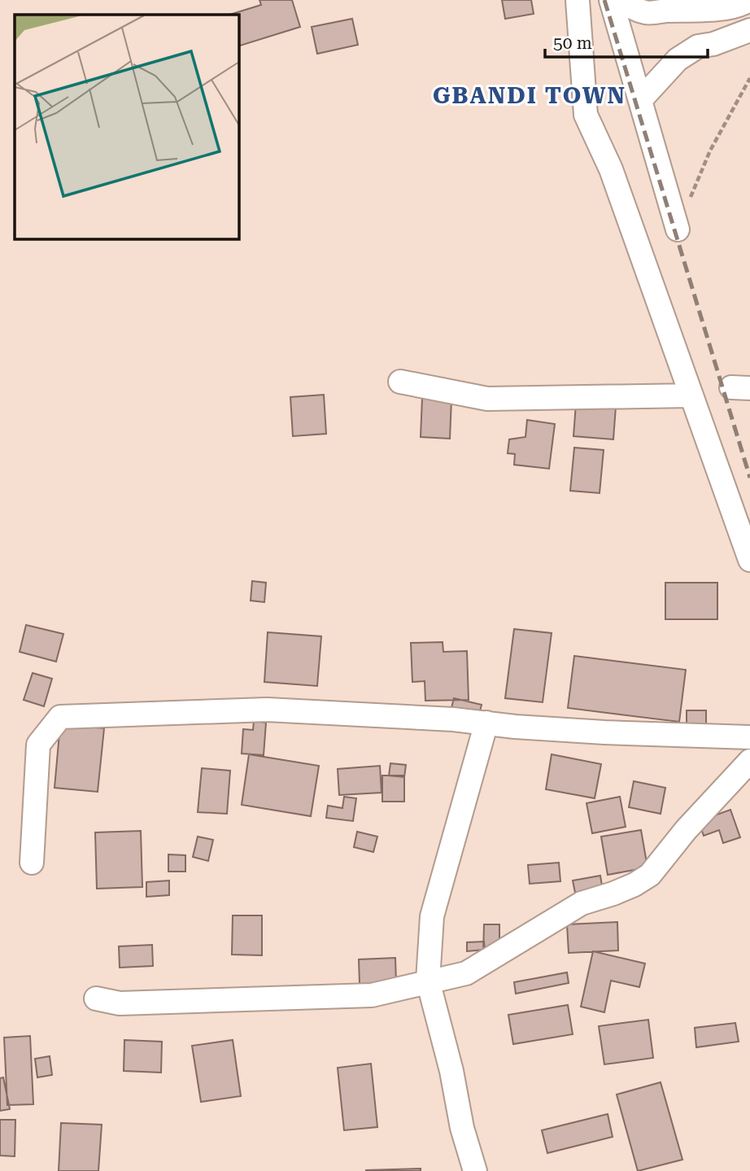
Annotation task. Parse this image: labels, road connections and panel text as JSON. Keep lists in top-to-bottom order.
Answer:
{
  "districts": ["GBANDI TOWN"],
  "scale_bar": "50 m"
}
